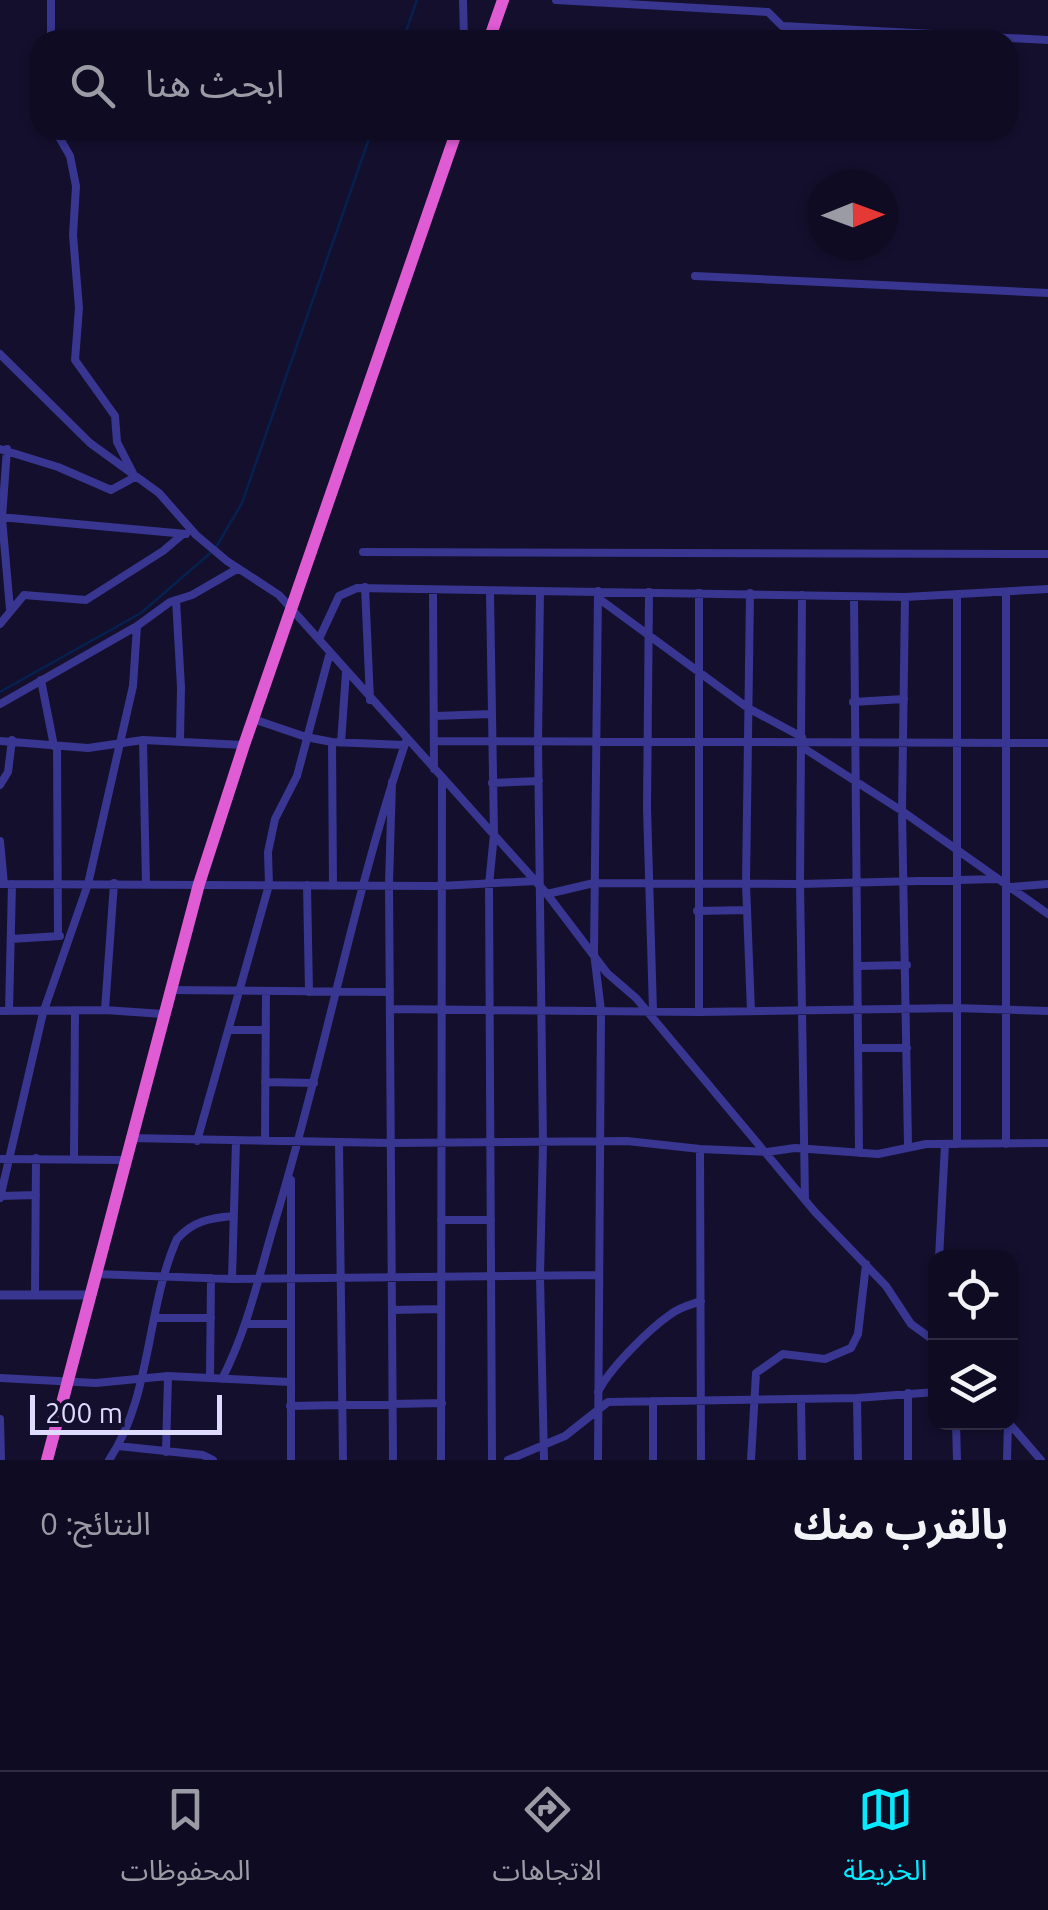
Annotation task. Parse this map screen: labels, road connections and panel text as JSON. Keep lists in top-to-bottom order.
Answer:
{
  "scale_bar": "200 m",
  "north": "right",
  "page": {
    "search": "ابحث هنا",
    "scale": "200 m",
    "heading": ["بالقرب منك", "النتائج: 0"],
    "nav": ["الخريطة", "الاتجاهات", "المحفوظات"]
  }
}
